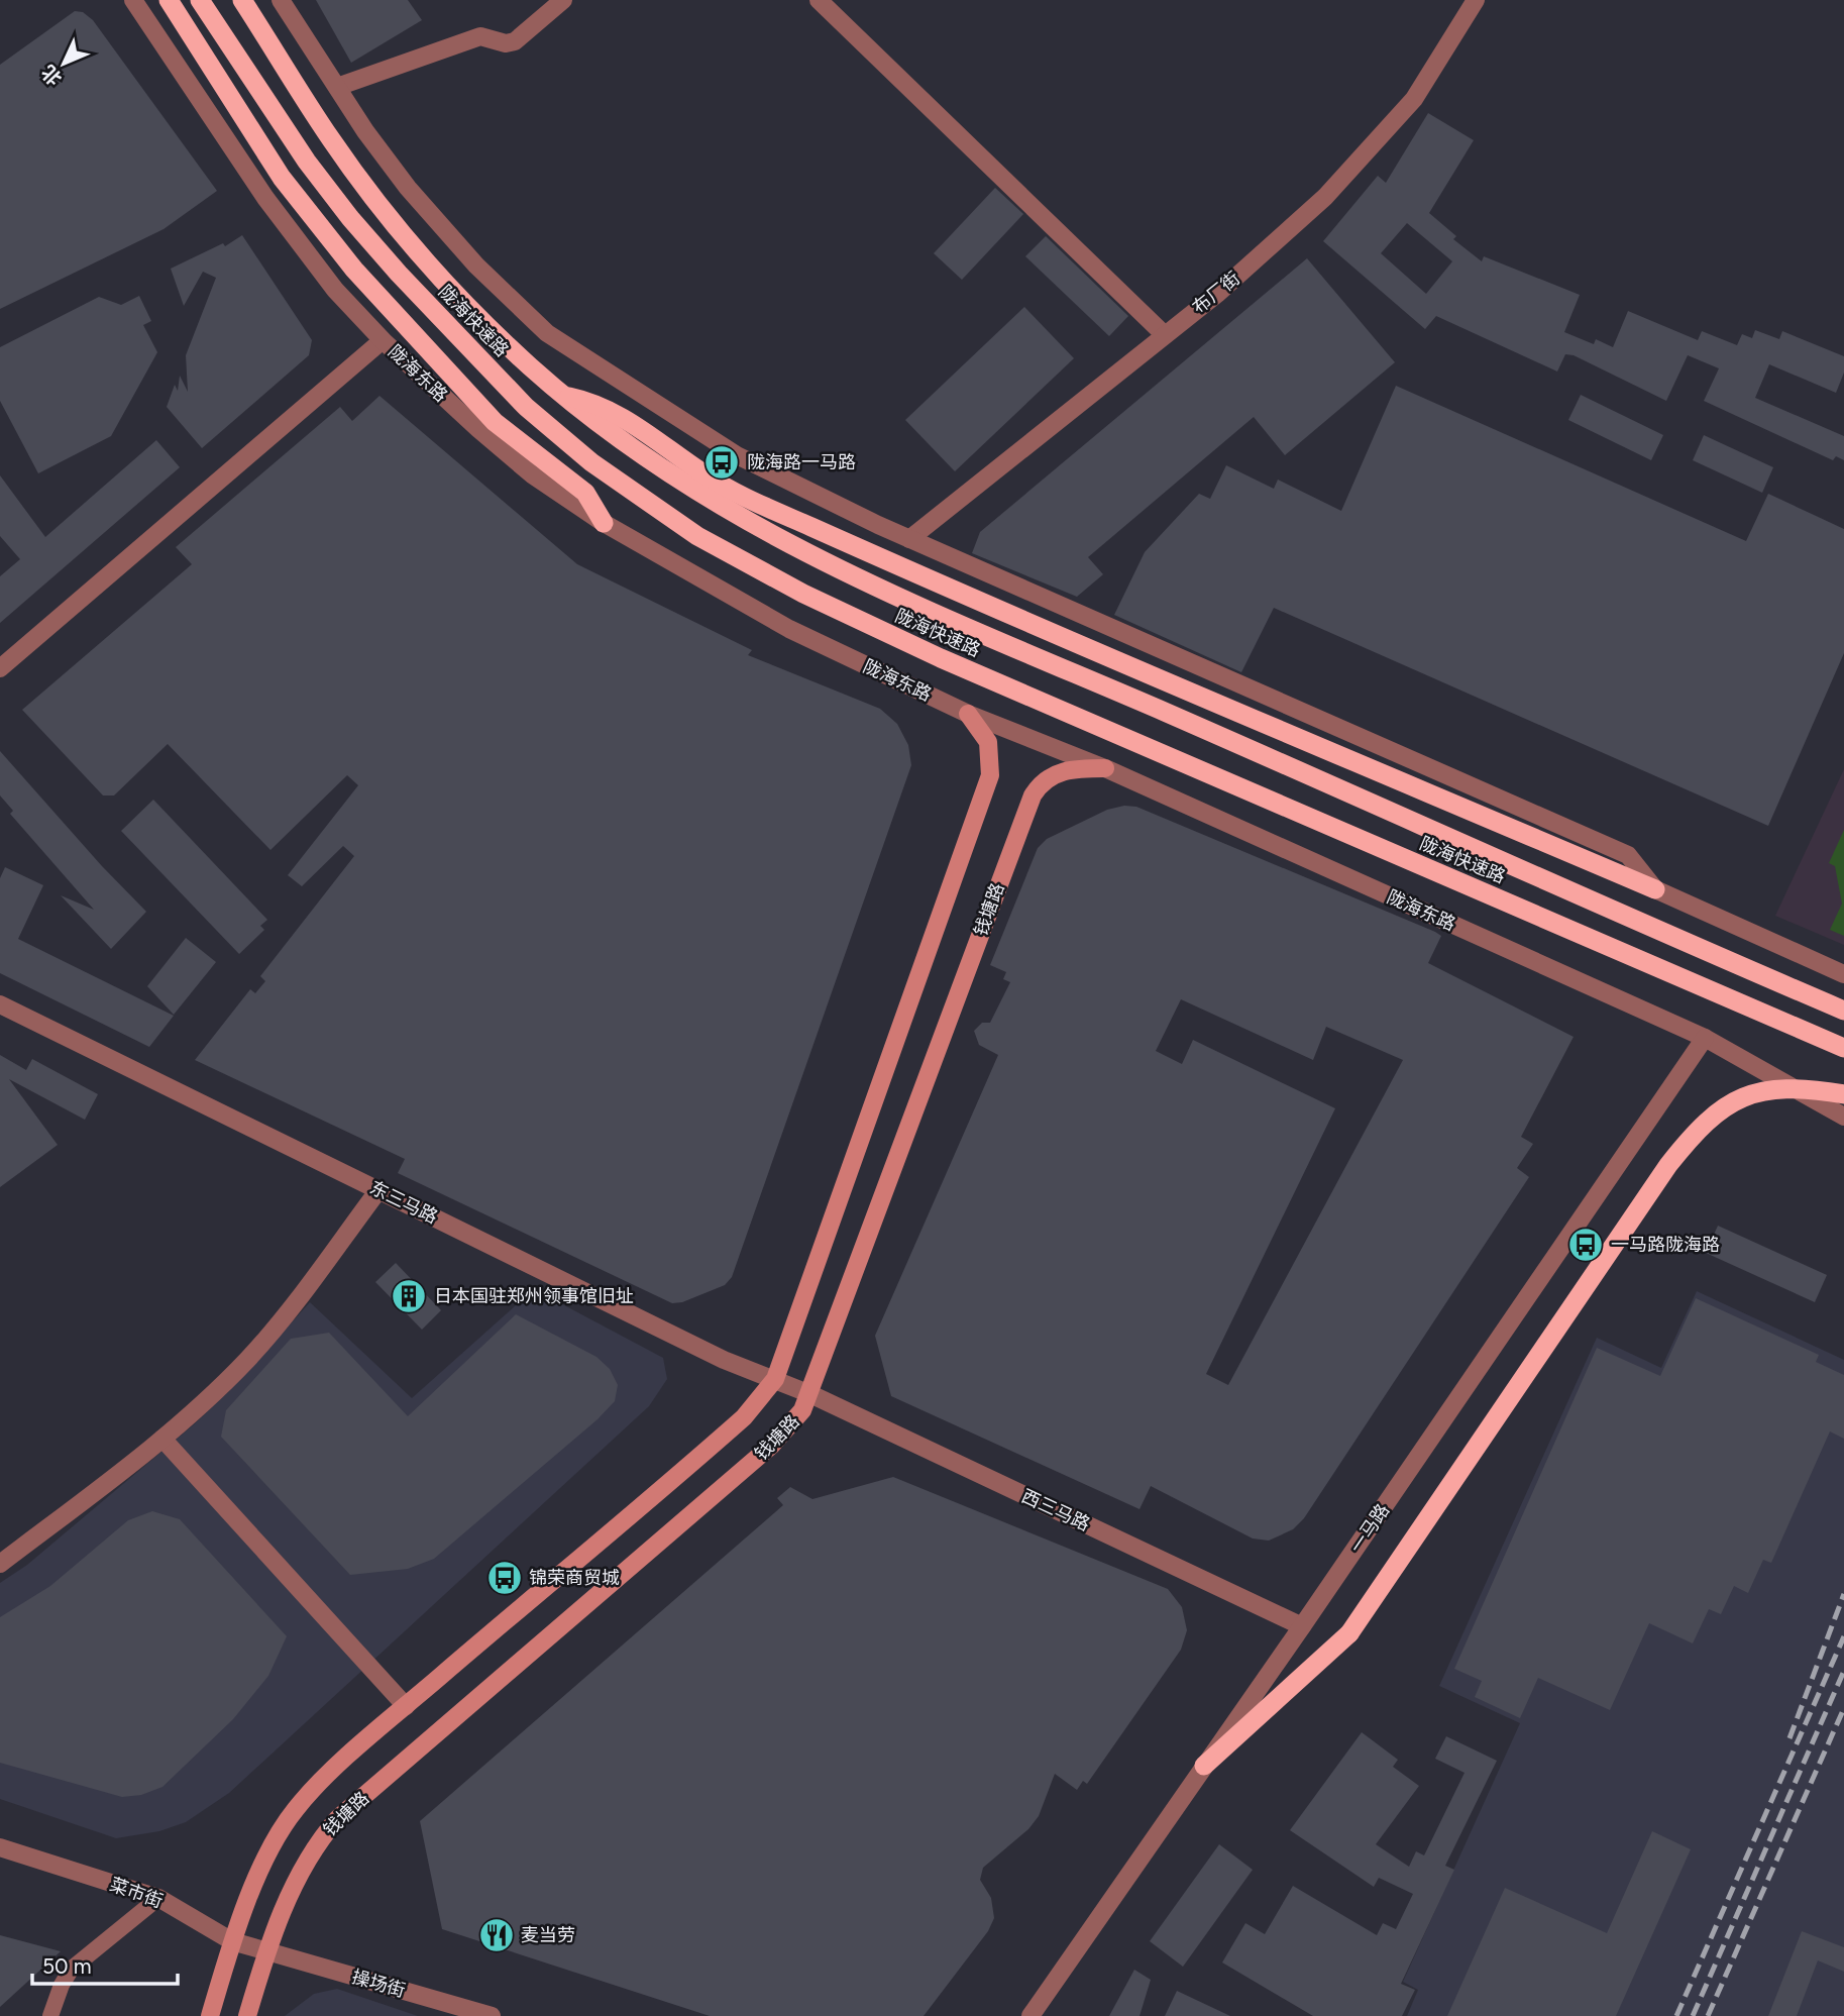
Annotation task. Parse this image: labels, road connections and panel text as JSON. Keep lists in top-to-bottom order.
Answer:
{
  "streets": {
    "highway": ["陇海快速路"],
    "main road": ["钱塘路"],
    "street": [
      "布厂街",
      "陇海东路",
      "东三马路",
      "西三马路",
      "一马路",
      "菜市街",
      "操场街"
    ]
  },
  "crossings": [
    ["陇海东路", "钱塘路"],
    ["陇海东路", "一马路"],
    ["钱塘路", "东三马路"],
    ["钱塘路", "西三马路"],
    ["钱塘路", "菜市街"],
    ["钱塘路", "操场街"],
    ["东三马路", "西三马路"],
    ["西三马路", "一马路"],
    ["菜市街", "操场街"]
  ],
  "places": {
    "bus stop": ["陇海路一马路", "一马路陇海路", "锦荣商贸城"],
    "building": ["日本国驻郑州领事馆旧址"],
    "restaurant": ["麦当劳"]
  },
  "scale_bar": "50 m",
  "north": "bottom left"
}
